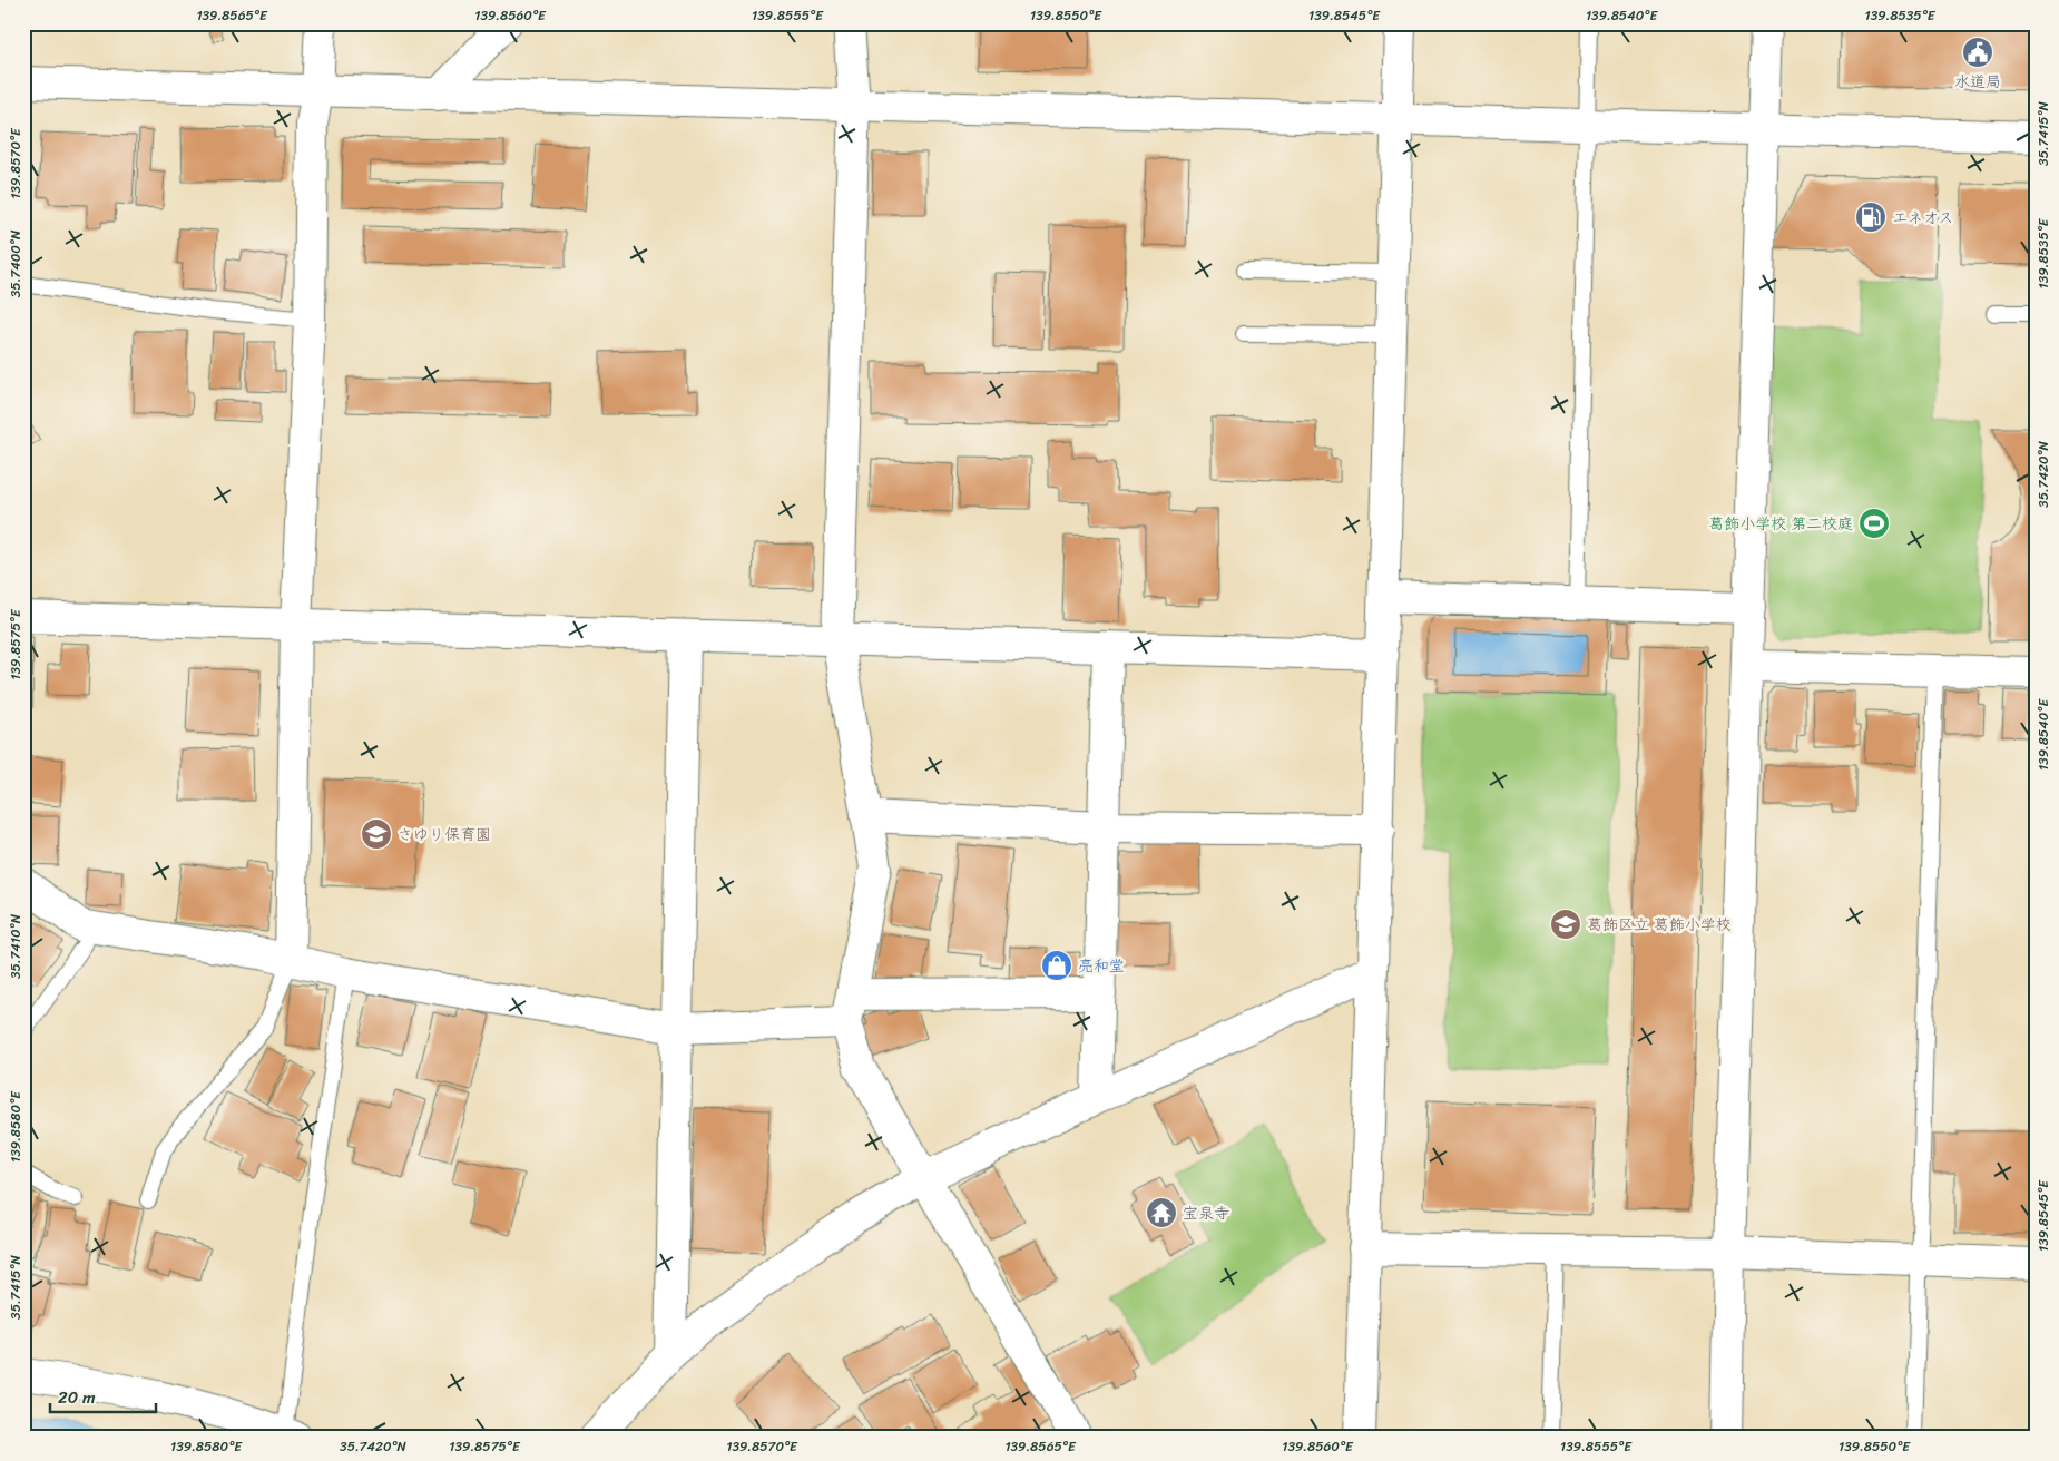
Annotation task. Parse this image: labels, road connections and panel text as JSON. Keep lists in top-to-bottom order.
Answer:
{
  "places": {
    "public building": ["水道局"],
    "fuel station": ["エネオス"],
    "sports": ["葛飾小学校 第二校庭"],
    "school or university": ["さゆり保育園", "葛飾区立 葛飾小学校"],
    "shop": ["亮和堂"],
    "temple": ["宝泉寺"]
  },
  "scale_bar": "20 m",
  "coordinates": [
    "139.8565°E",
    "139.8560°E",
    "139.8555°E",
    "139.8550°E",
    "139.8545°E",
    "139.8540°E",
    "139.8535°E",
    "35.7415°N",
    "139.8570°E",
    "35.7400°N",
    "35.7420°N",
    "139.8575°E",
    "35.7410°N",
    "139.8580°E"
  ]
}
